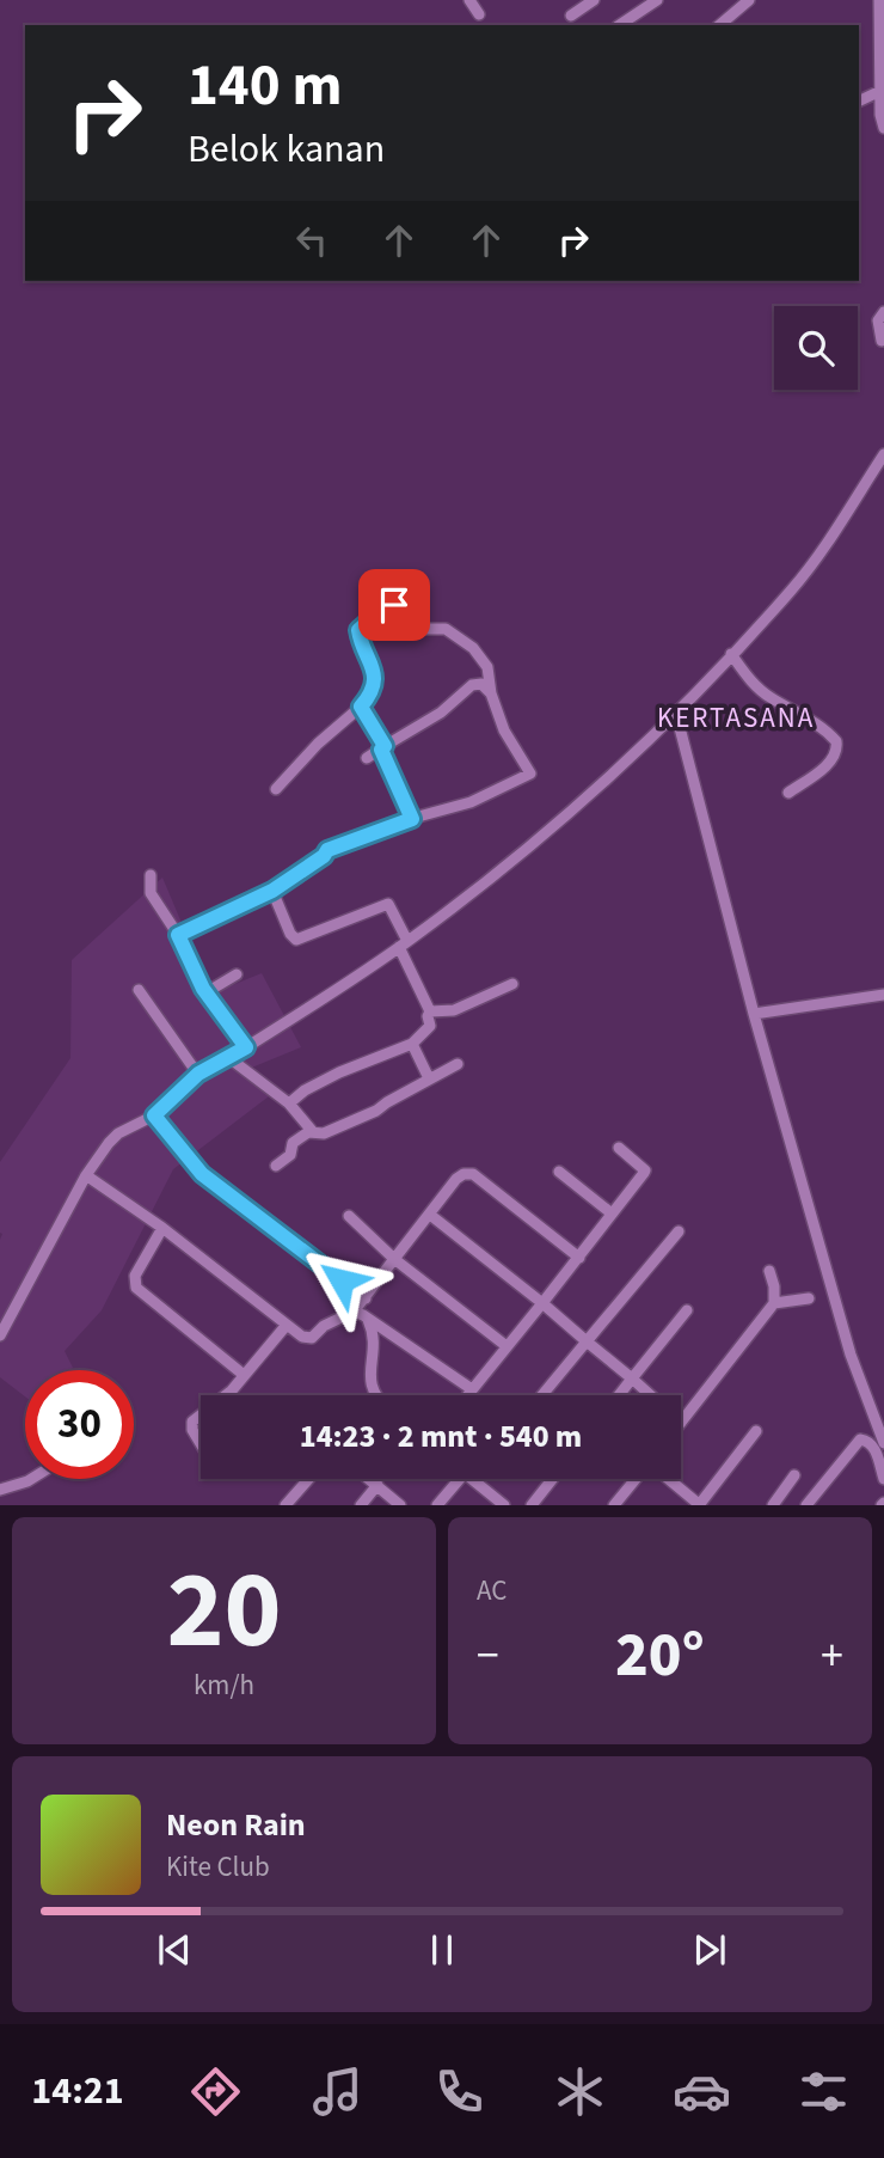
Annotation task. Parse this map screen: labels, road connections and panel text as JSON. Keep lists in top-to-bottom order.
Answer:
{
  "districts": ["KERTASANA"],
  "page": {
    "turn": ["140 m", "Belok kanan"],
    "limit": "30",
    "trip": "14:23 · 2 mnt · 540 m",
    "tile": [
      ["20", "km/h"],
      "AC"
    ],
    "heat": ["−", "20°", "+"],
    "song": ["Neon Rain", "Kite Club"],
    "tabs": "14:21"
  }
}
